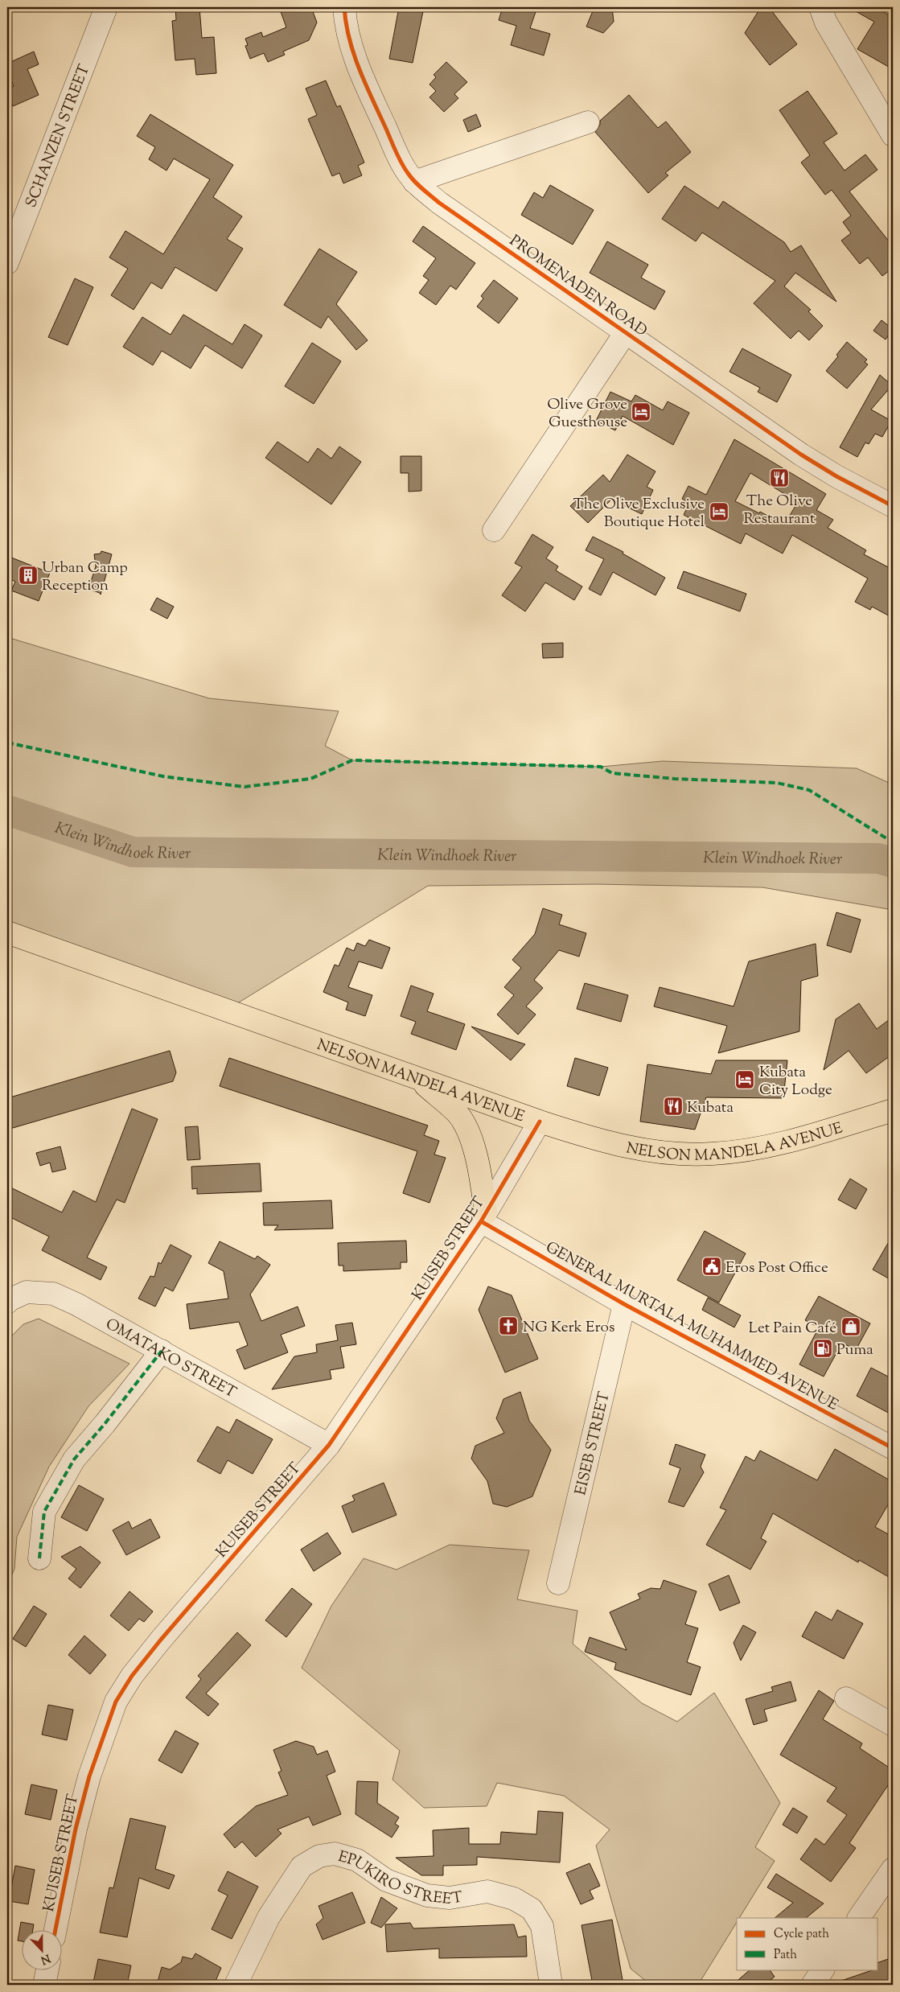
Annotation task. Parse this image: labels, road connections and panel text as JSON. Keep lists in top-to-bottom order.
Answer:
{
  "streets": {
    "main road": ["NELSON MANDELA AVENUE"],
    "street": [
      "SCHANZEN STREET",
      "PROMENADEN ROAD",
      "KUISEB STREET",
      "GENERAL MURTALA MUHAMMED AVENUE",
      "OMATAKO STREET",
      "EISEB STREET",
      "EPUKIRO STREET"
    ]
  },
  "crossings": [
    ["NELSON MANDELA AVENUE", "KUISEB STREET"],
    ["KUISEB STREET", "GENERAL MURTALA MUHAMMED AVENUE"],
    ["KUISEB STREET", "OMATAKO STREET"],
    ["GENERAL MURTALA MUHAMMED AVENUE", "EISEB STREET"]
  ],
  "water": ["Klein Windhoek River"],
  "places": {
    "hotel": ["Olive Grove Guesthouse", "The Olive Exclusive Boutique Hotel", "Kubata City Lodge"],
    "restaurant": ["The Olive Restaurant", "Kubata"],
    "building": ["Urban Camp Reception"],
    "public building": ["Eros Post Office"],
    "church": ["NG Kerk Eros"],
    "shop": ["Let Pain Café"],
    "fuel station": ["Puma"]
  },
  "legend": ["Cycle path", "Path"],
  "north": "bottom"
}
